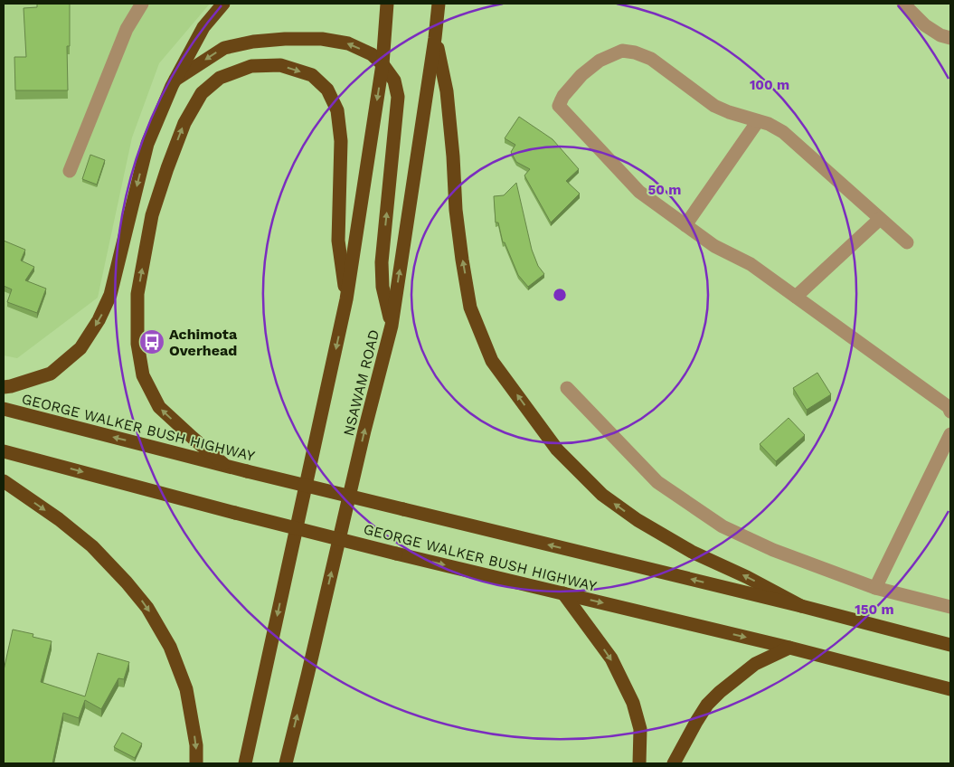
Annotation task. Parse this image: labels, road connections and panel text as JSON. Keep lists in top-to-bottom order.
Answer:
{
  "streets": {
    "highway": ["NSAWAM ROAD", "GEORGE WALKER BUSH HIGHWAY"]
  },
  "places": {
    "bus stop": ["Achimota Overhead"]
  },
  "rings": ["100 m", "50 m", "150 m"]
}
